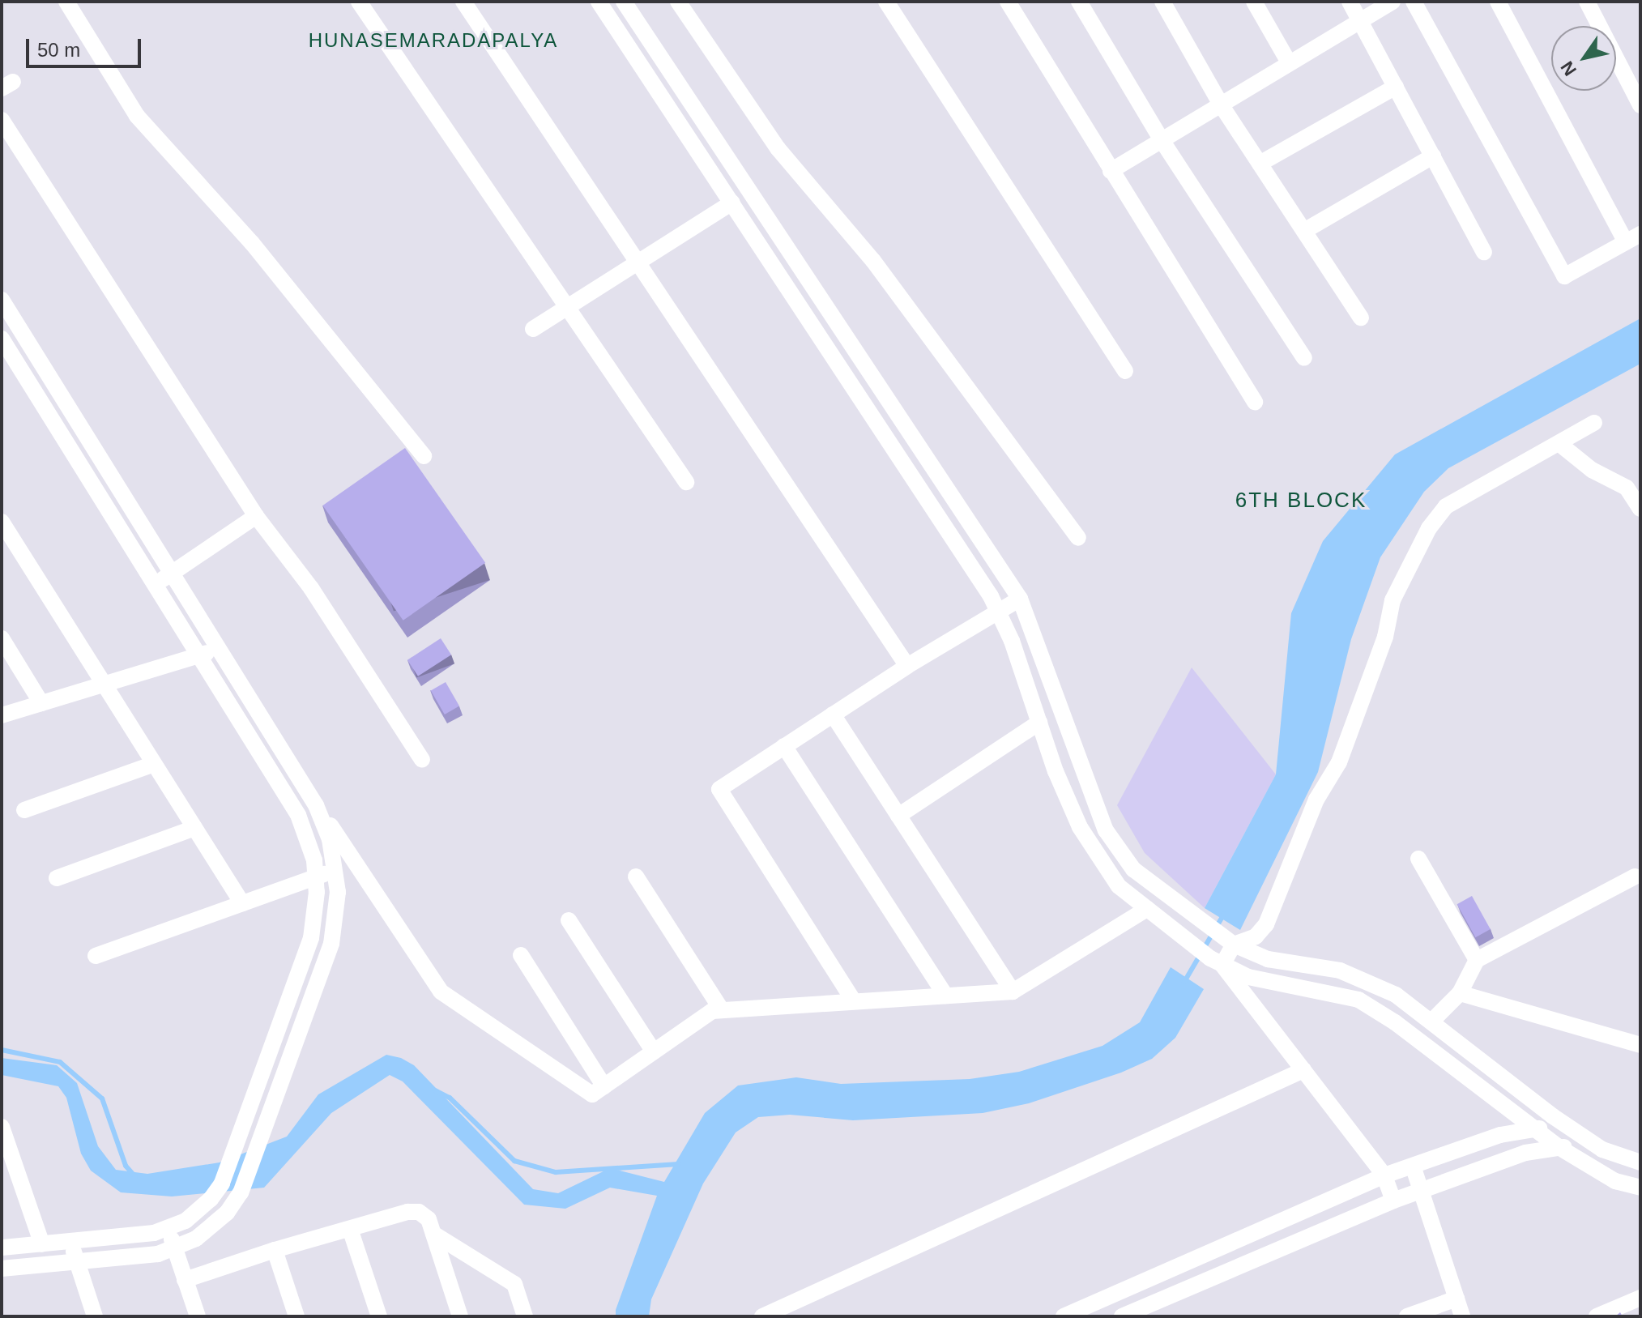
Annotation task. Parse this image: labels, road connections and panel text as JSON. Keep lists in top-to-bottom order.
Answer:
{
  "districts": ["HUNASEMARADAPALYA", "6TH BLOCK"],
  "scale_bar": "50 m",
  "north": "bottom left"
}
